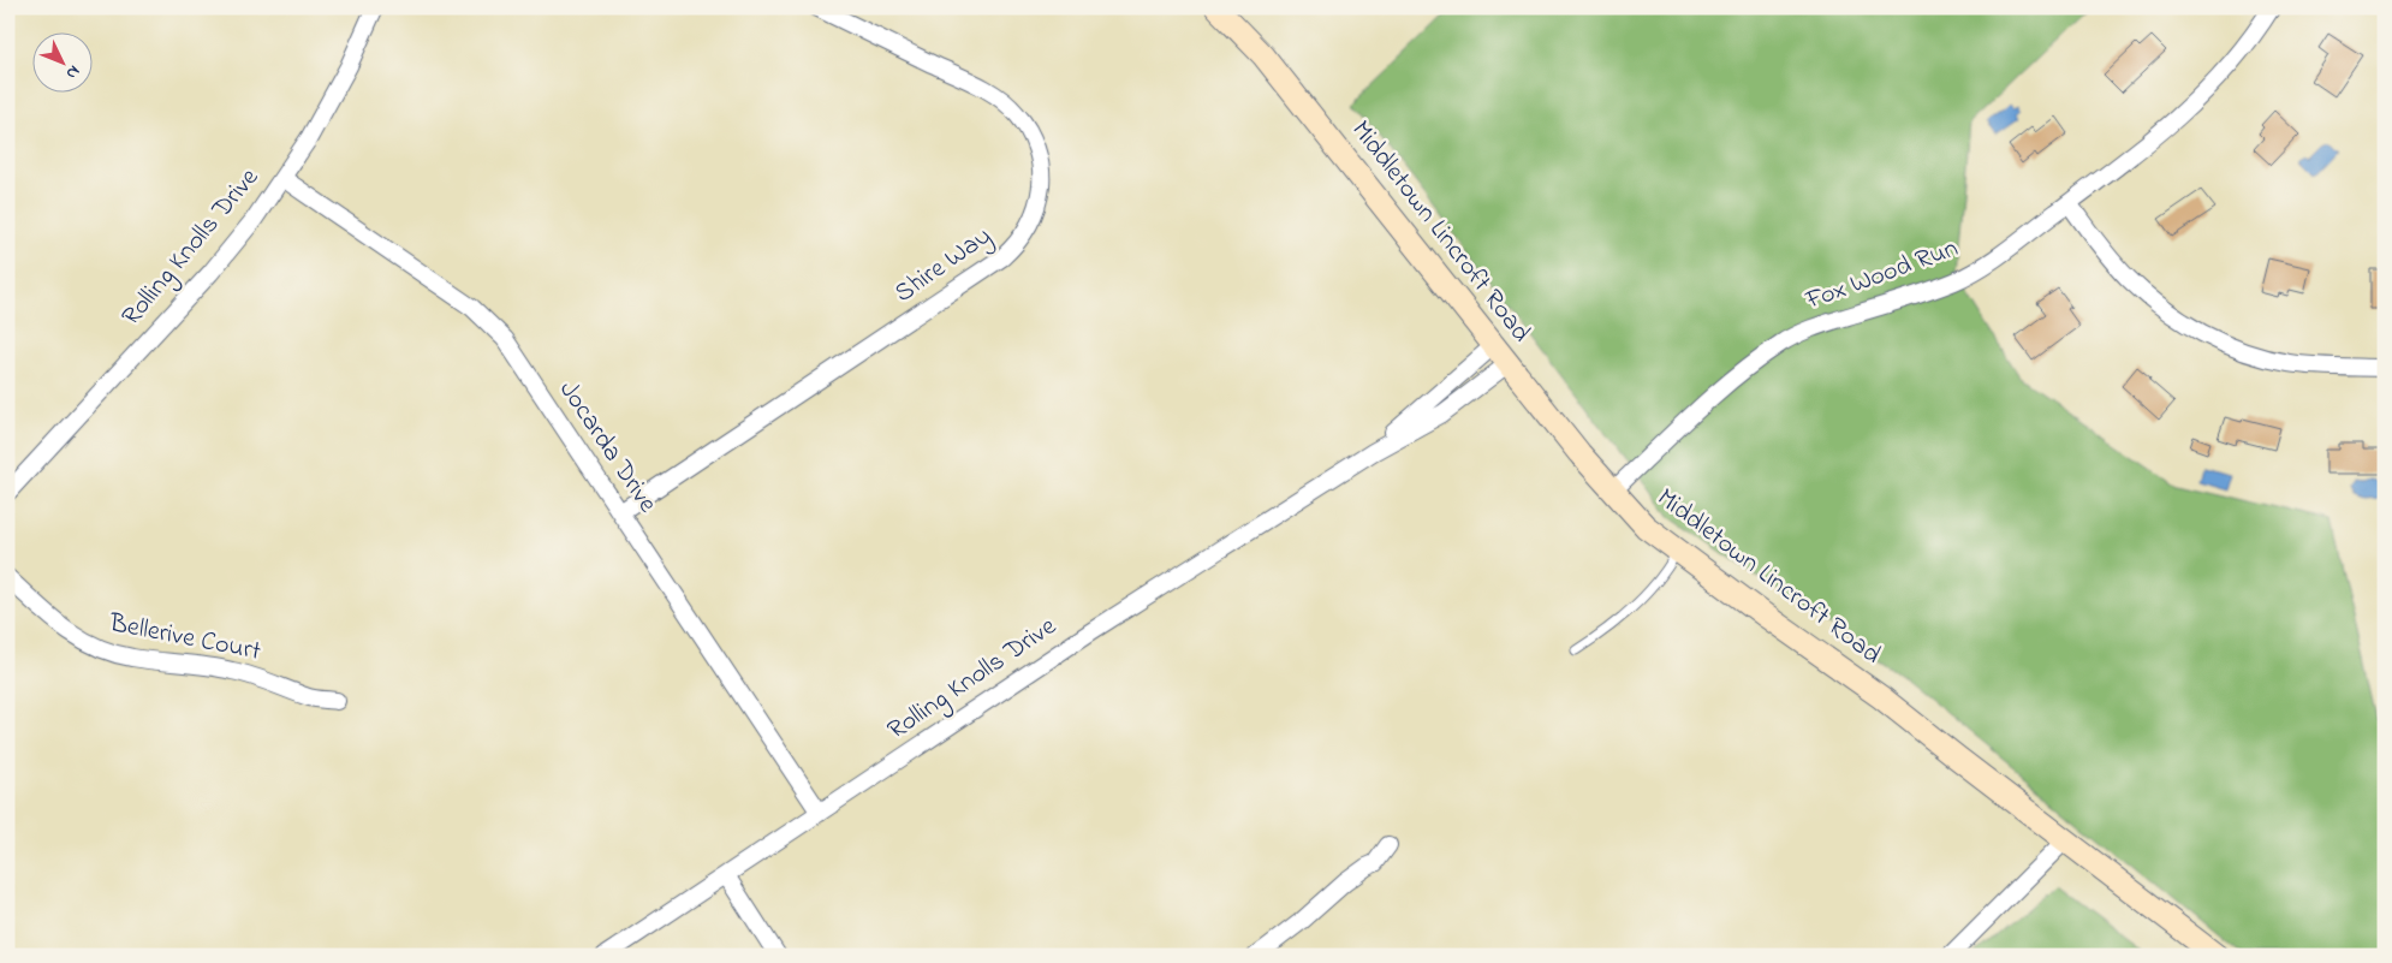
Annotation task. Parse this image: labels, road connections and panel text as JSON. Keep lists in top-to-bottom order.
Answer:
{
  "streets": {
    "main road": ["Middletown Lincroft Road"],
    "street": [
      "Rolling Knolls Drive",
      "Shire Way",
      "Fox Wood Run",
      "Jocarda Drive",
      "Bellerive Court"
    ]
  },
  "crossings": [
    ["Middletown Lincroft Road", "Rolling Knolls Drive"],
    ["Middletown Lincroft Road", "Fox Wood Run"],
    ["Rolling Knolls Drive", "Jocarda Drive"],
    ["Shire Way", "Jocarda Drive"]
  ],
  "north": "bottom right"
}
